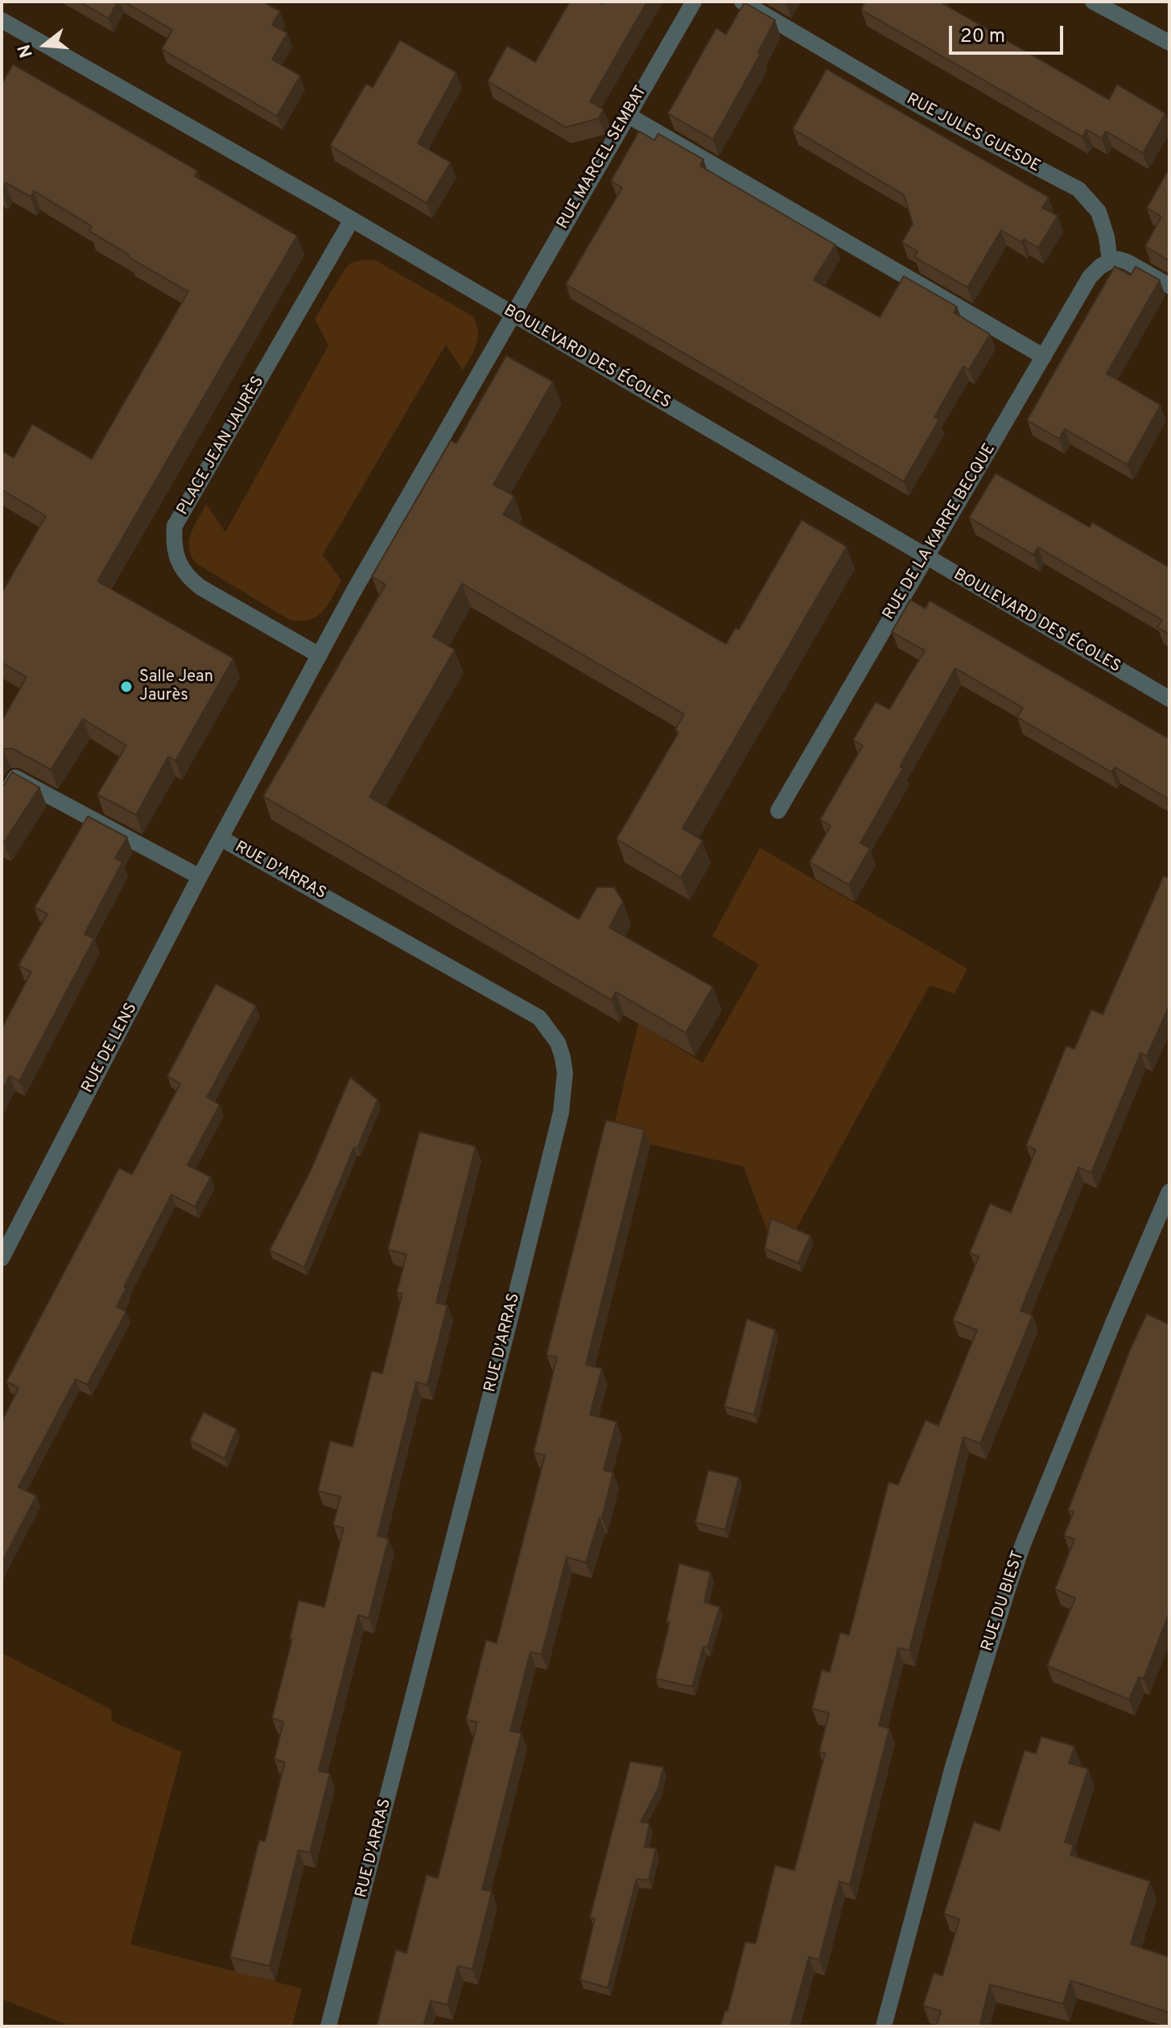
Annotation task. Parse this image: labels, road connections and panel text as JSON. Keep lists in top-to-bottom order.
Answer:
{
  "streets": {
    "street": [
      "RUE JULES GUESDE",
      "RUE MARCEL SEMBAT",
      "BOULEVARD DES ÉCOLES",
      "PLACE JEAN JAURÈS",
      "RUE DE LA KARRE BECQUE",
      "RUE D'ARRAS",
      "RUE DE LENS",
      "RUE DU BIEST"
    ]
  },
  "crossings": [
    ["RUE JULES GUESDE", "RUE DE LA KARRE BECQUE"],
    ["RUE MARCEL SEMBAT", "BOULEVARD DES ÉCOLES"],
    ["BOULEVARD DES ÉCOLES", "PLACE JEAN JAURÈS"],
    ["BOULEVARD DES ÉCOLES", "RUE DE LA KARRE BECQUE"],
    ["RUE D'ARRAS", "RUE DE LENS"]
  ],
  "places": ["Salle Jean Jaurès"],
  "scale_bar": "20 m",
  "north": "left"
}
